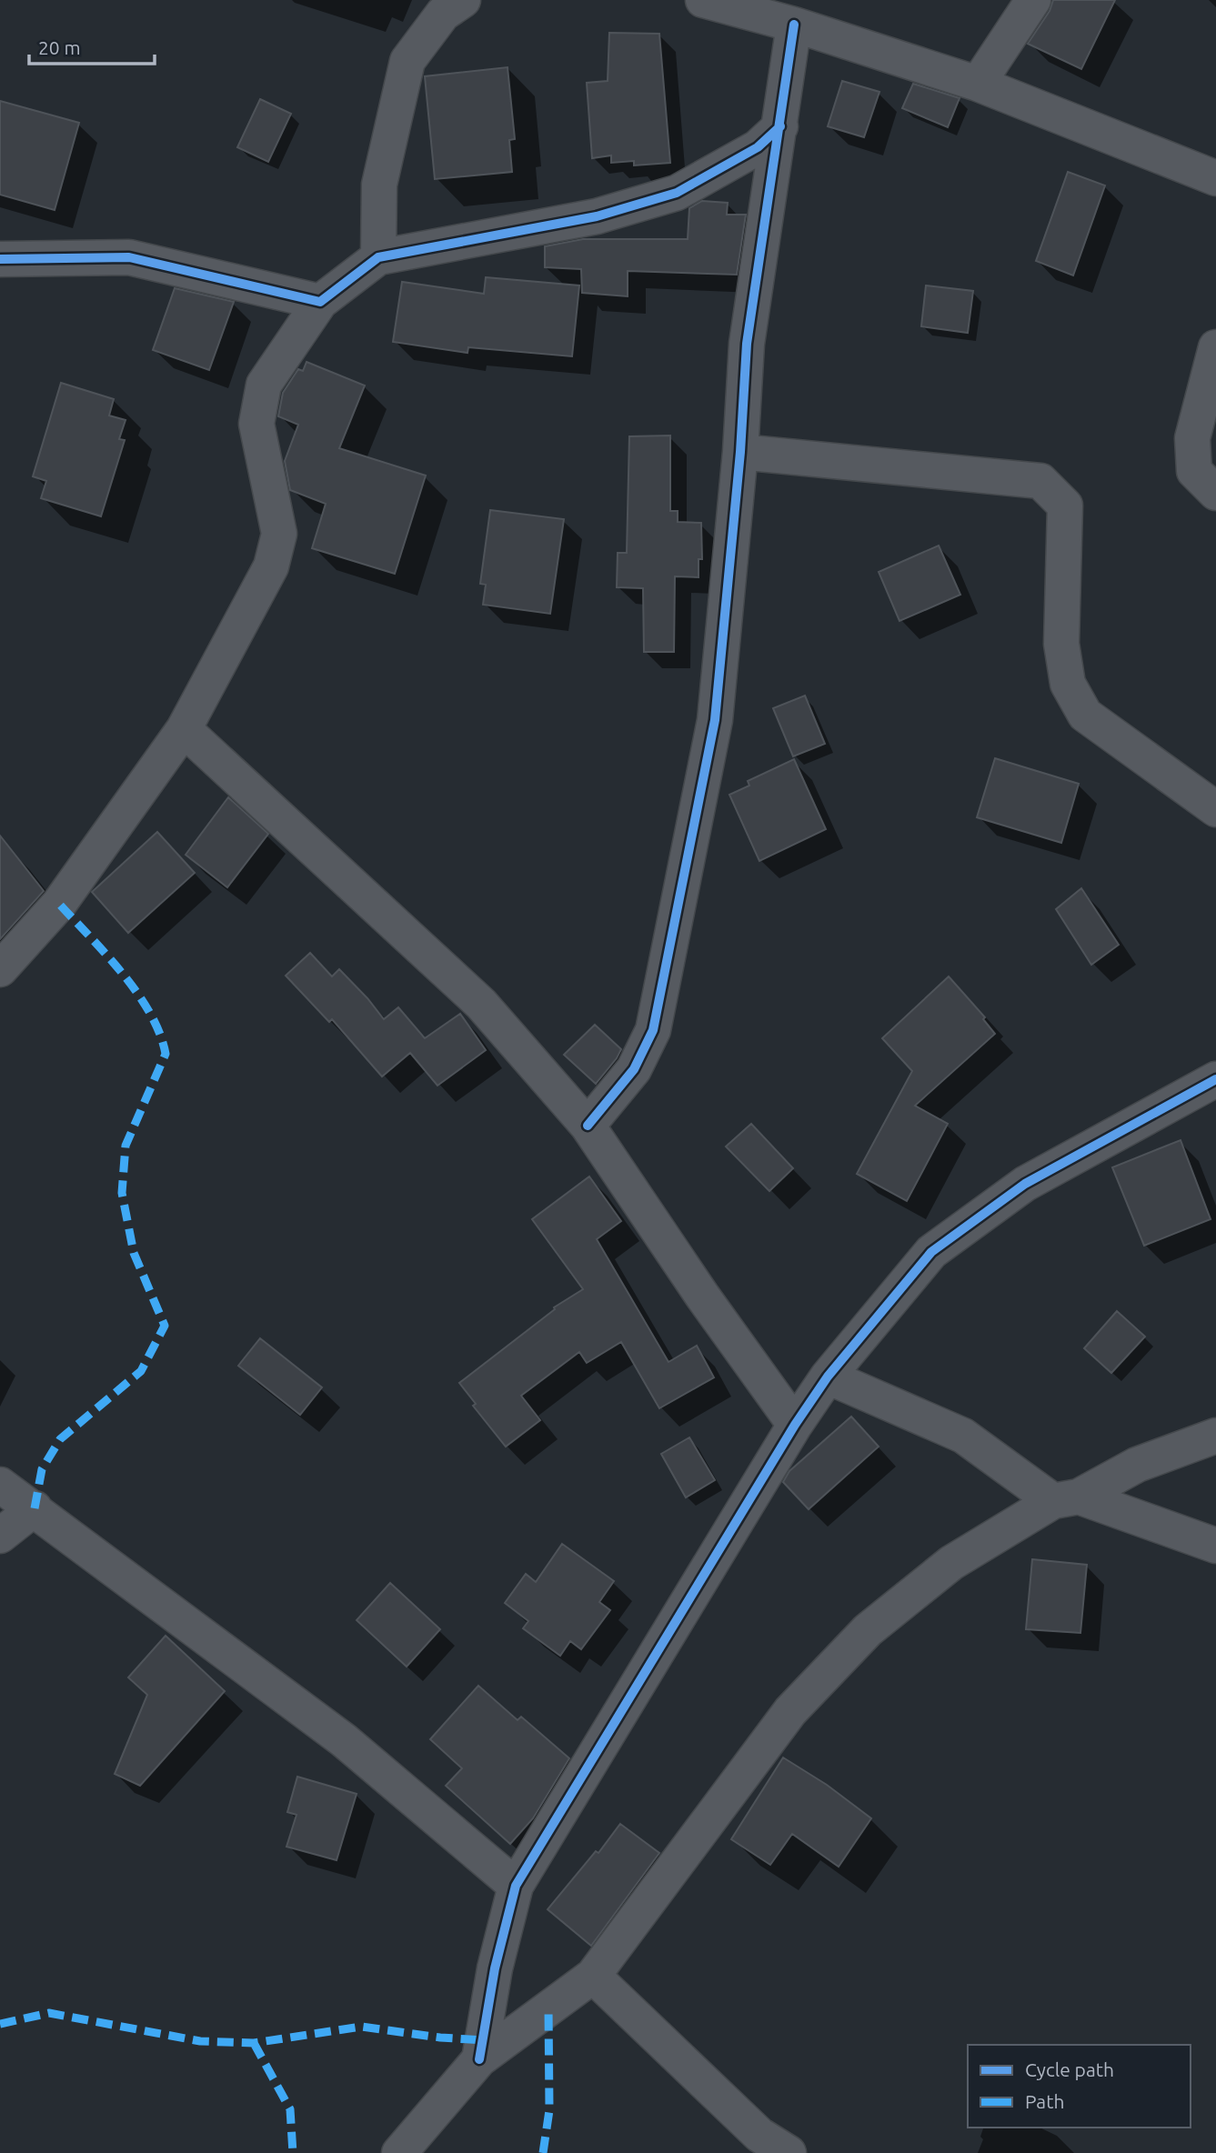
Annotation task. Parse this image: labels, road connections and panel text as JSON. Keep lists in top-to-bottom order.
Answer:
{
  "legend": ["Cycle path", "Path"],
  "scale_bar": "20 m"
}
